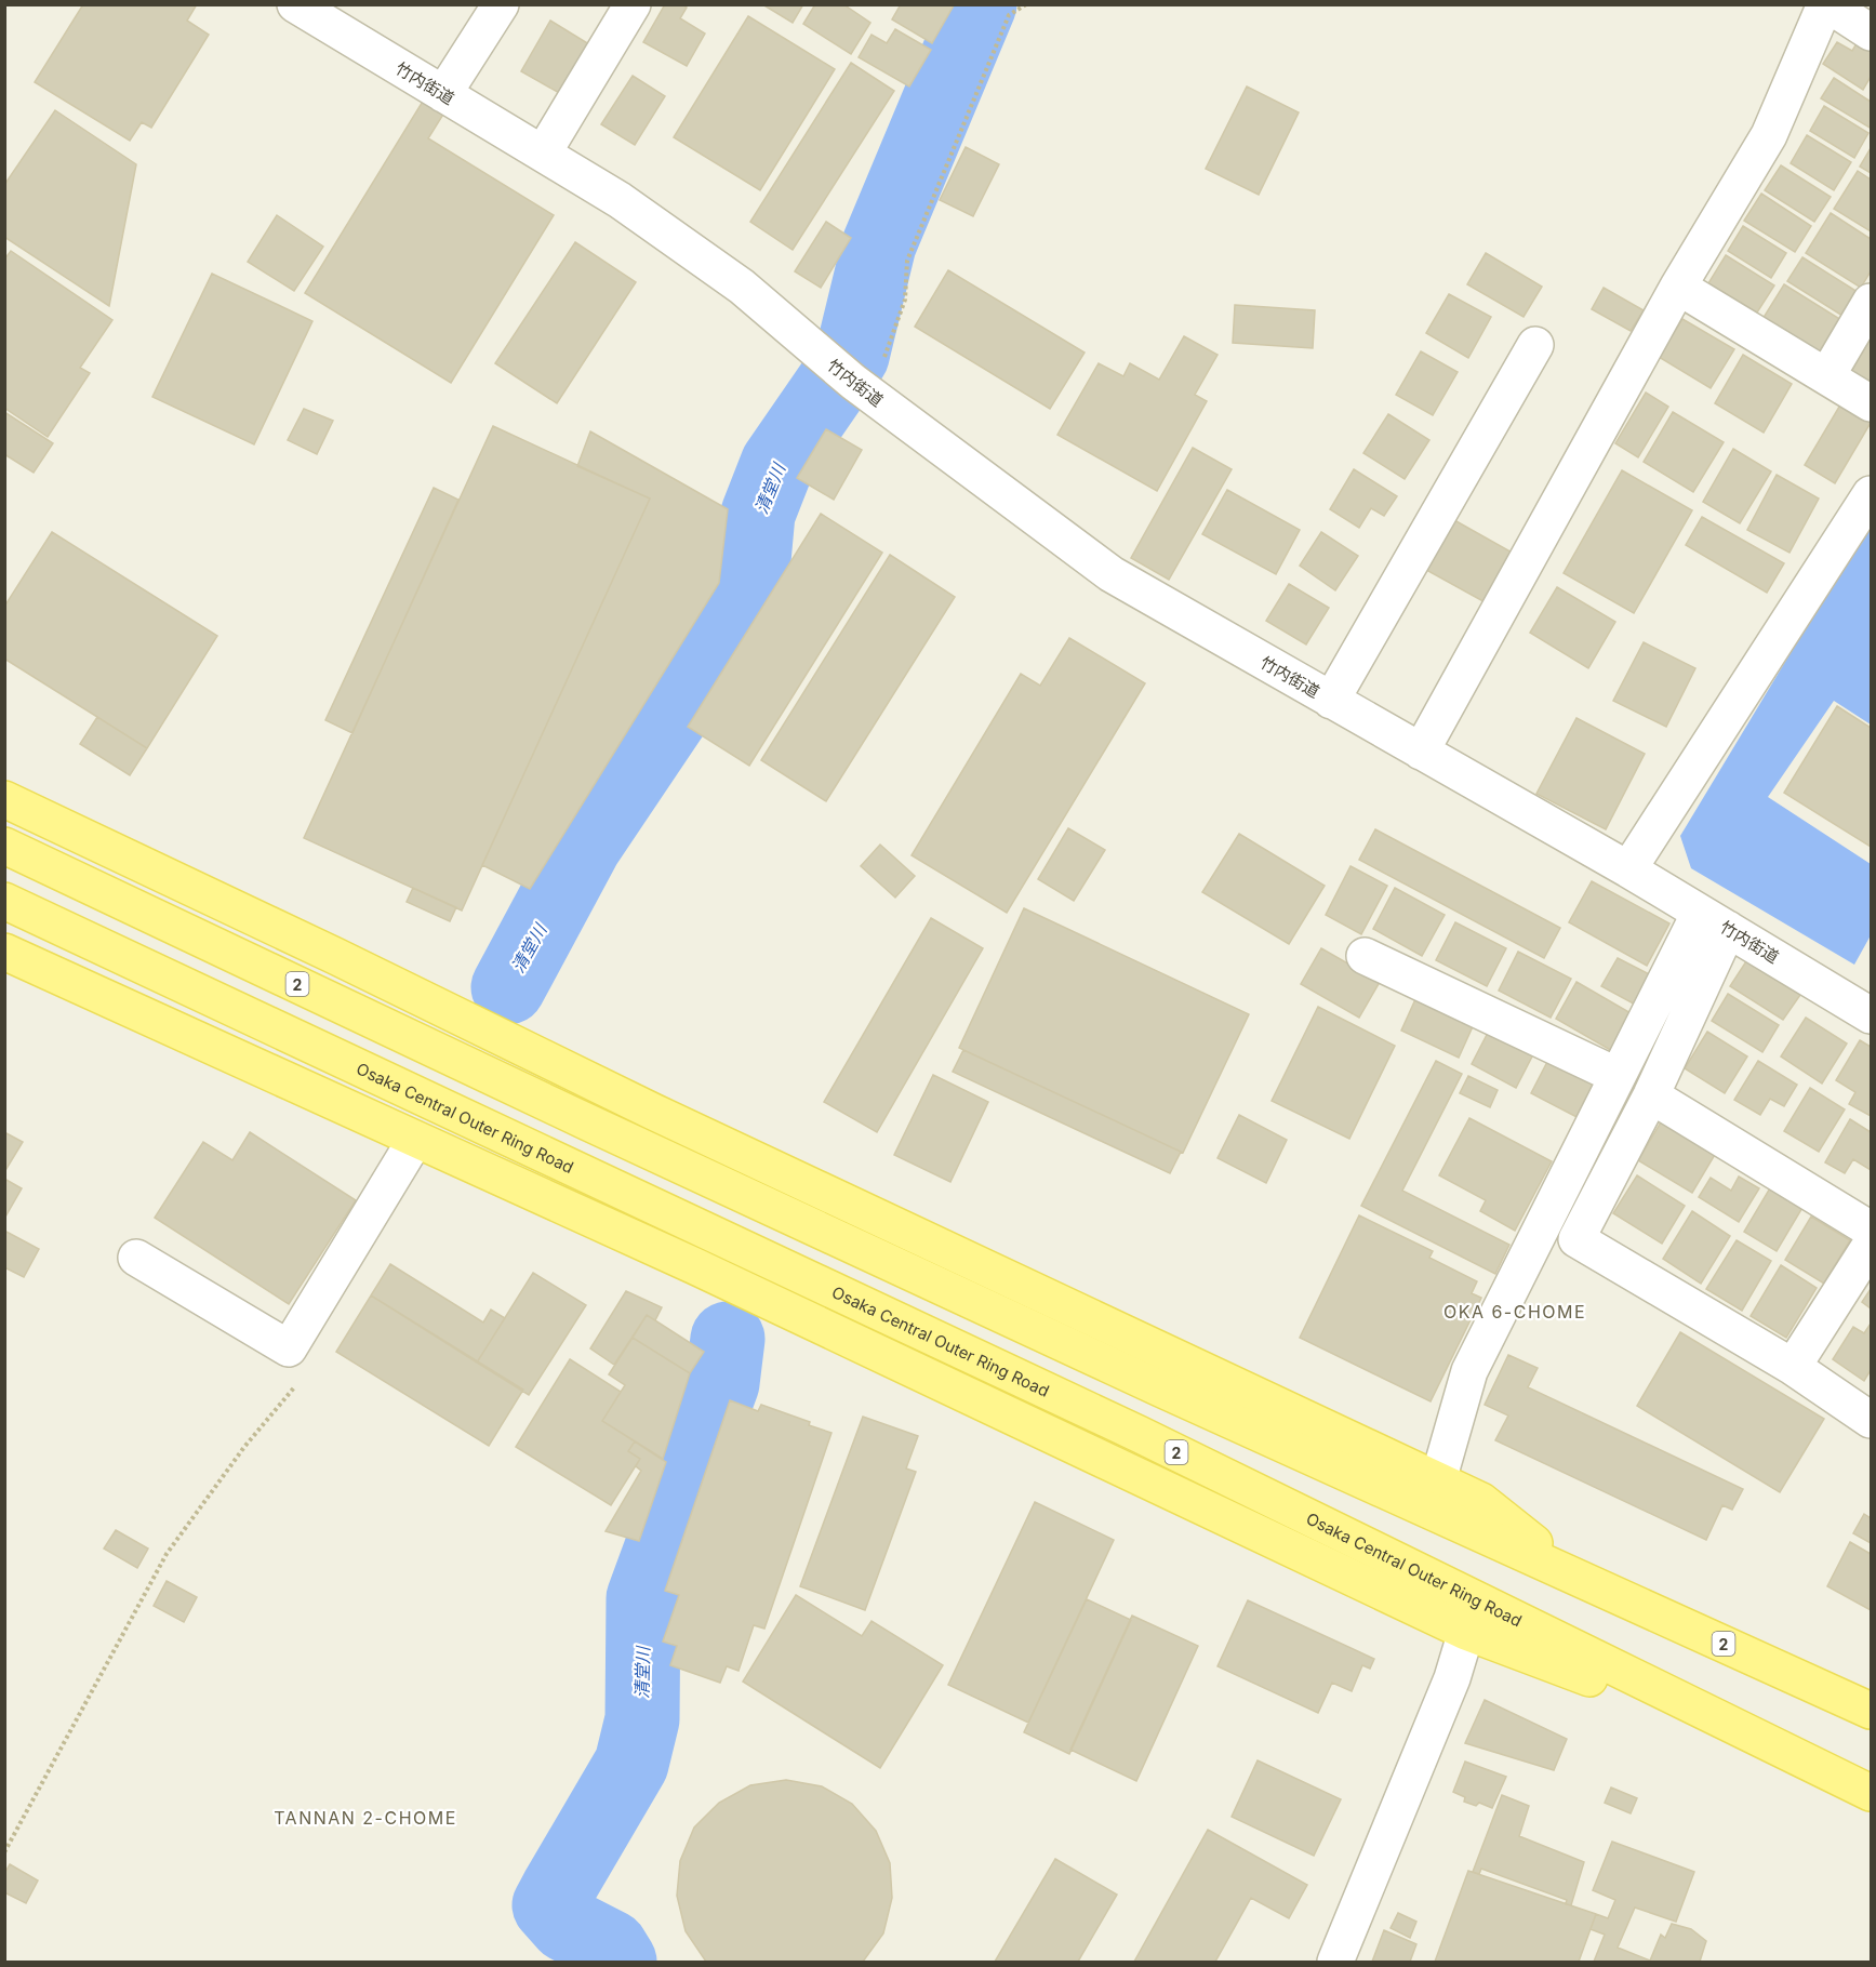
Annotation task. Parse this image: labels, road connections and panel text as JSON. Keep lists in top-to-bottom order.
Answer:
{
  "streets": {
    "main road": ["2", "Osaka Central Outer Ring Road"],
    "street": ["竹内街道"]
  },
  "districts": ["OKA 6-CHOME", "TANNAN 2-CHOME"],
  "water": ["清堂川"]
}
